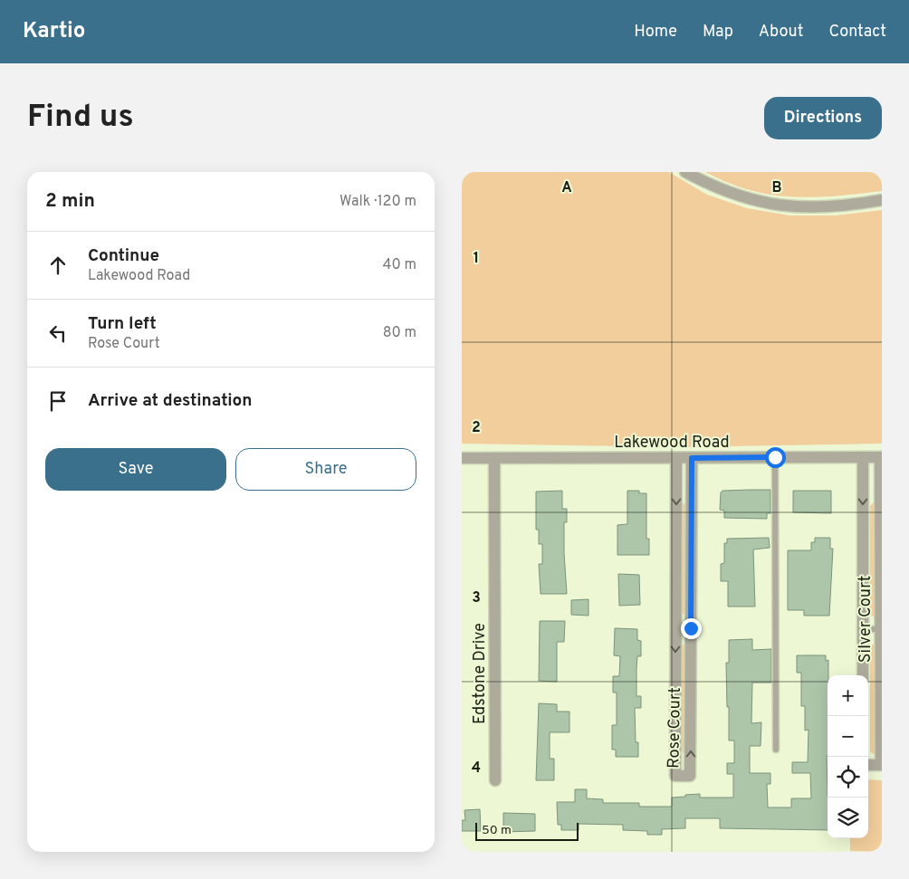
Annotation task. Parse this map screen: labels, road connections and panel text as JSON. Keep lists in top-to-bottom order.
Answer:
{
  "streets": {
    "street": [
      "Lakewood Road",
      "Silver Court",
      "Edstone Drive",
      "Rose Court"
    ]
  },
  "crossings": [
    ["Lakewood Road", "Silver Court"],
    ["Lakewood Road", "Edstone Drive"],
    ["Lakewood Road", "Rose Court"]
  ],
  "scale_bar": "50 m",
  "page": {
    "header": "Kartio",
    "nav": [
      "Home",
      "Map",
      "About",
      "Contact"
    ],
    "buttons": [
      "Directions",
      ["Save", "Share"]
    ],
    "title": "Find us",
    "heading": ["2 min", "Walk · 120 m"],
    "list": [
      ["Continue", "Lakewood Road", "40 m"],
      ["Turn left", "Rose Court", "80 m"],
      "Arrive at destination"
    ],
    "map_buttons": ["+", "−"],
    "scale": "50 m"
  },
  "grid": {
    "columns": ["A", "B"],
    "rows": [
      "1",
      "2",
      "3",
      "4"
    ]
  }
}
